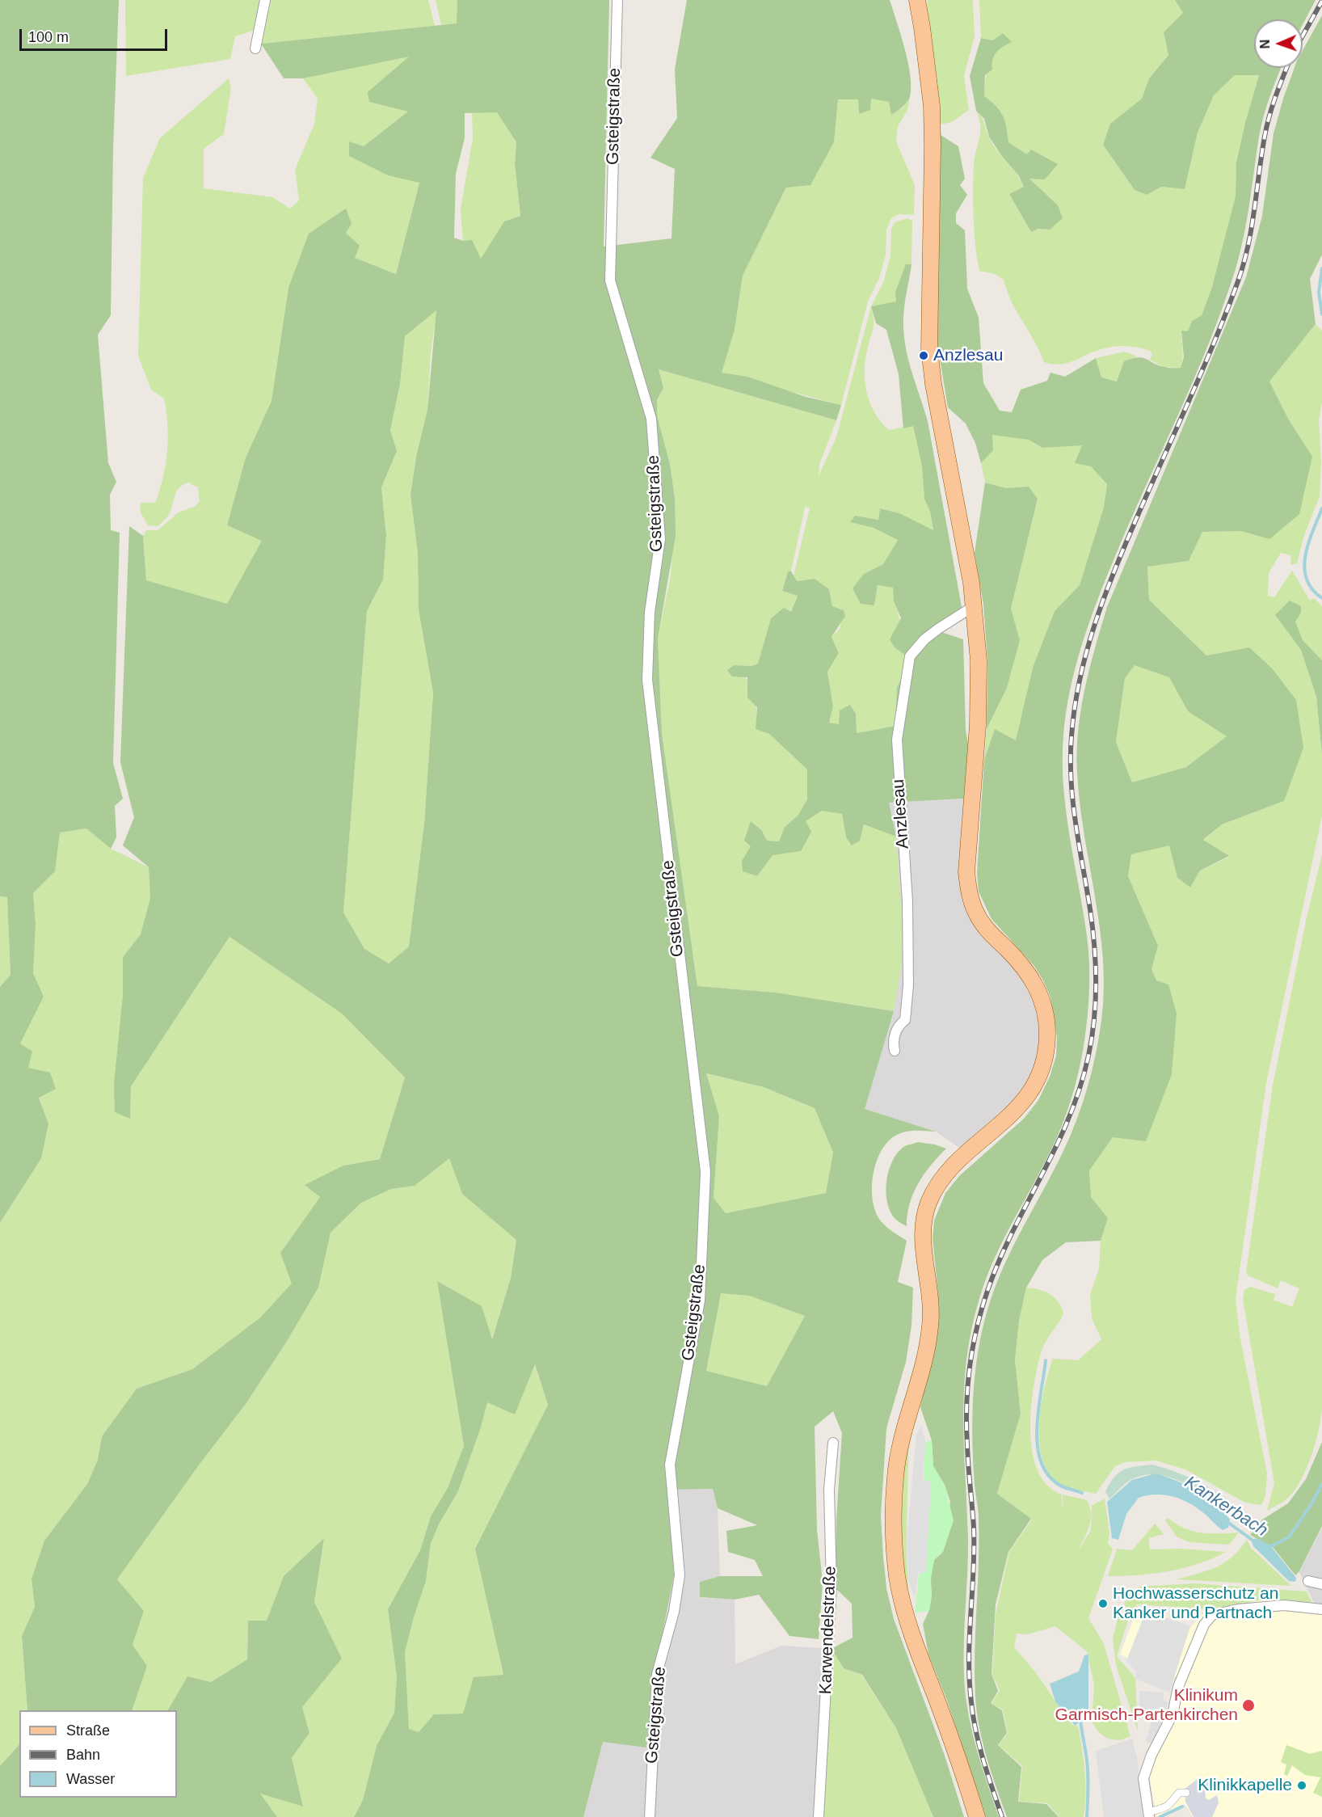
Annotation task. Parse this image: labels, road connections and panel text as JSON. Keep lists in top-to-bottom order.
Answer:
{
  "streets": {
    "street": ["Gsteigstraße", "Anzlesau", "Karwendelstraße"]
  },
  "water": ["Kankerbach"],
  "places": [
    "Anzlesau",
    "Hochwasserschutz an Kanker und Partnach",
    "Klinikum Garmisch-Partenkirchen",
    "Klinikkapelle"
  ],
  "legend": ["Straße", "Bahn", "Wasser"],
  "scale_bar": "100 m",
  "north": "left"
}
